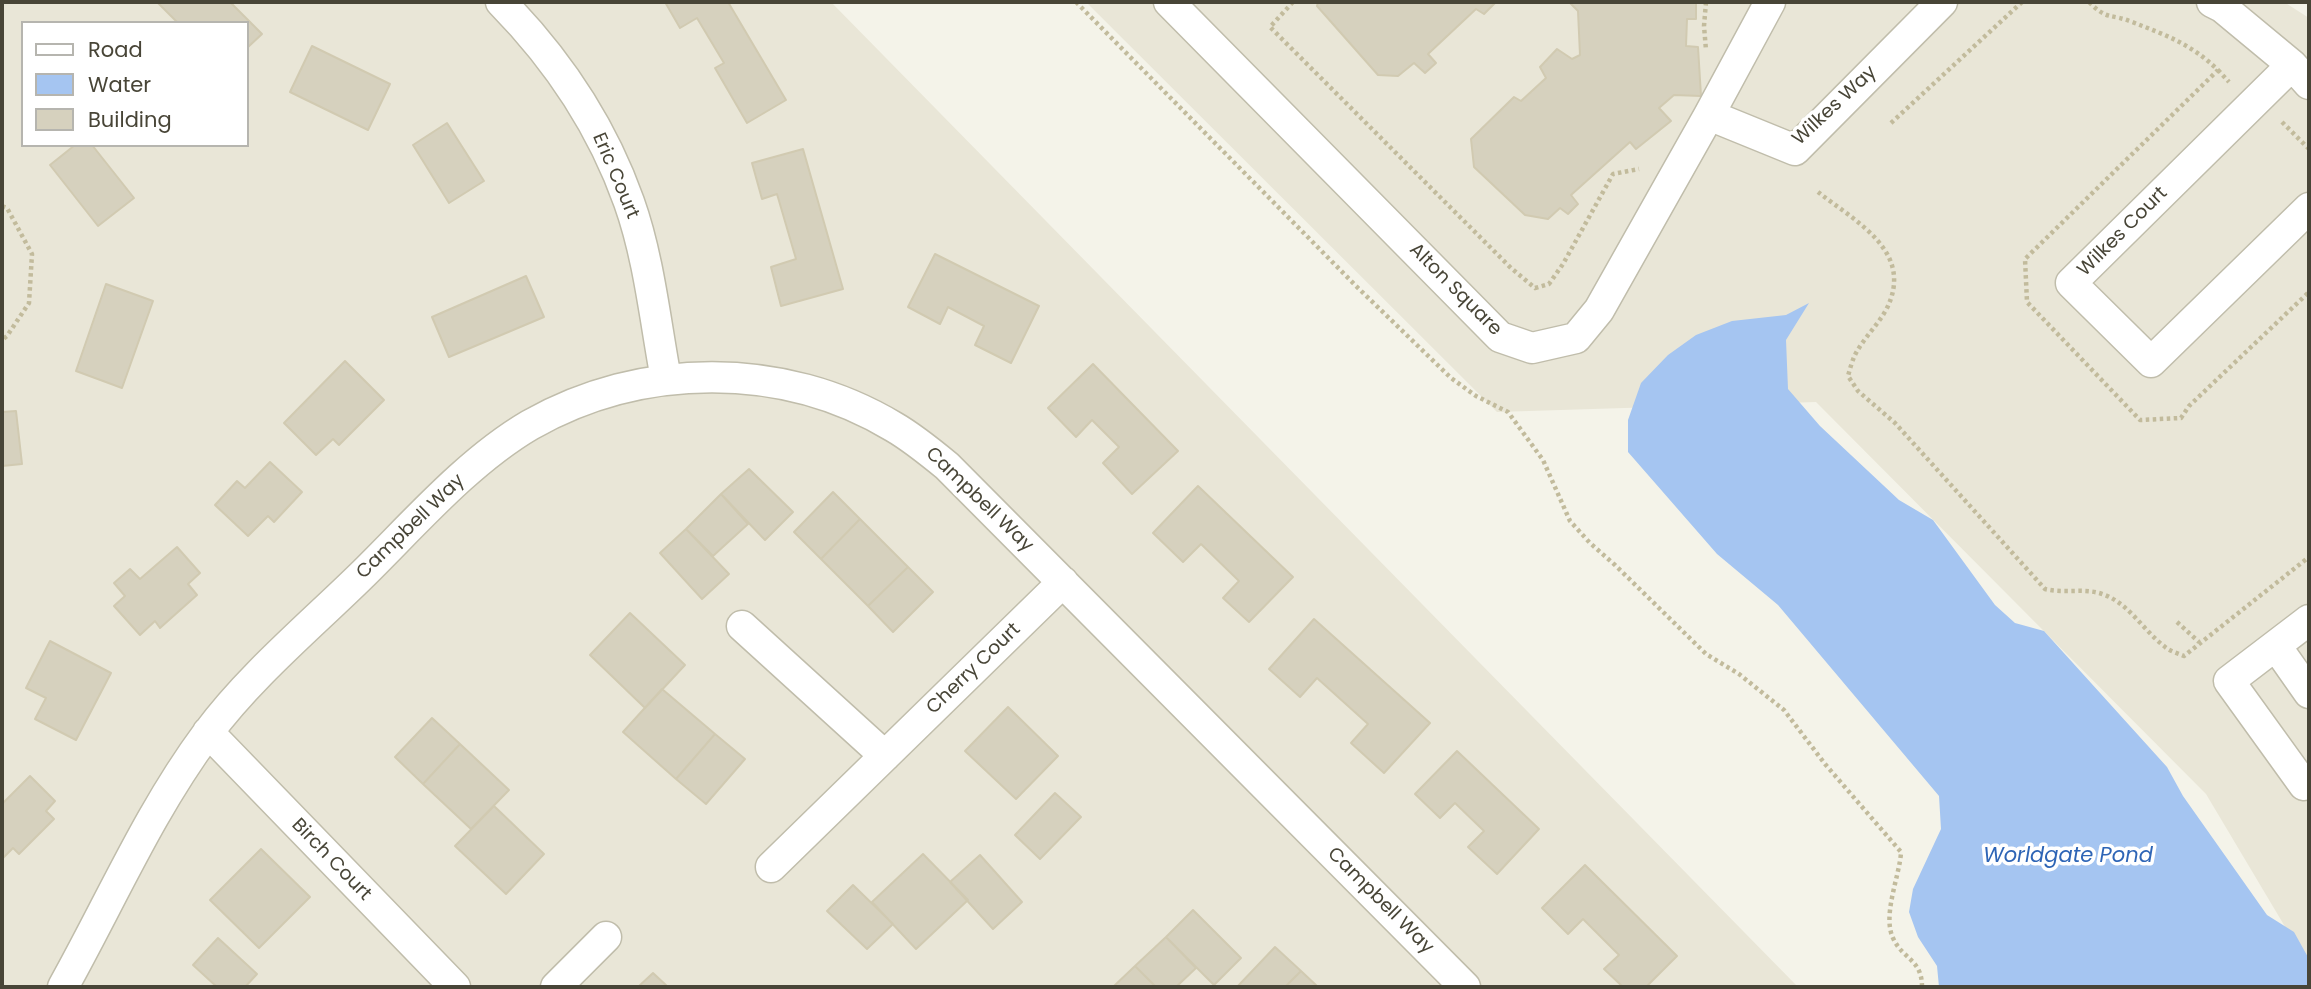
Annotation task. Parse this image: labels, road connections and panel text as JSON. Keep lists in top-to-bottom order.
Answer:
{
  "streets": {
    "street": [
      "Wilkes Way",
      "Eric Court",
      "Wilkes Court",
      "Alton Square",
      "Campbell Way",
      "Cherry Court",
      "Birch Court"
    ]
  },
  "crossings": [
    ["Wilkes Way", "Alton Square"],
    ["Eric Court", "Campbell Way"],
    ["Campbell Way", "Cherry Court"],
    ["Campbell Way", "Birch Court"]
  ],
  "water": ["Worldgate Pond"],
  "legend": ["Road", "Water", "Building"]
}
